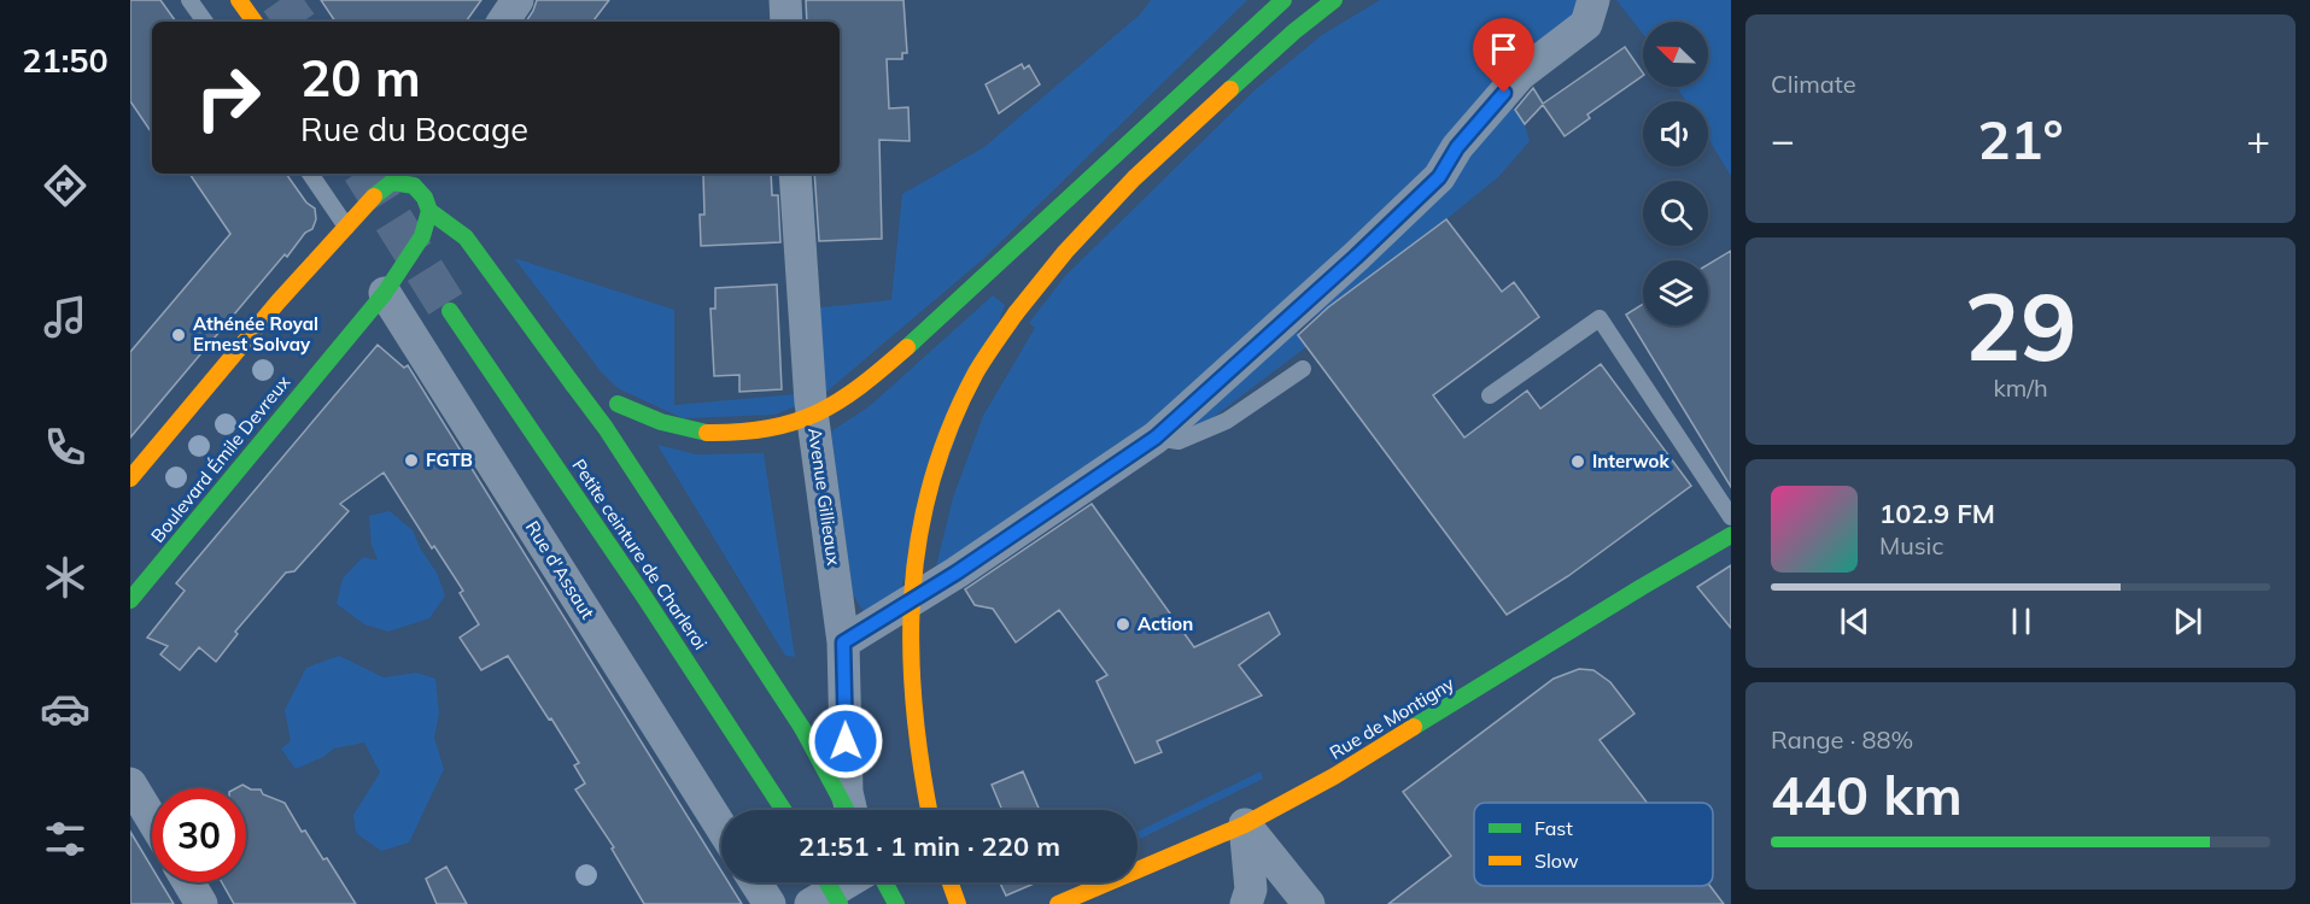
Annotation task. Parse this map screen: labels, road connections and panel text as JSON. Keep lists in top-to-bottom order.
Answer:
{
  "streets": {
    "main road": ["Boulevard Émile Devreux", "Petite ceinture de Charleroi", "Rue de Montigny"],
    "street": ["Avenue Gillieaux", "Rue d'Assaut"]
  },
  "crossings": [
    ["Boulevard Émile Devreux", "Rue d'Assaut"]
  ],
  "places": [
    "Athénée Royal Ernest Solvay",
    "FGTB",
    "Interwok",
    "Action"
  ],
  "legend": ["Fast", "Slow"],
  "north": "top left",
  "page": {
    "tabs": "21:50",
    "tile": [
      "Climate",
      ["29", "km/h"],
      ["Range · 88%", "440 km"]
    ],
    "turn": ["20 m", "Rue du Bocage"],
    "heat": ["−", "21°", "+"],
    "song": ["102.9 FM", "Music"],
    "limit": "30",
    "trip": "21:51 · 1 min · 220 m"
  }
}
